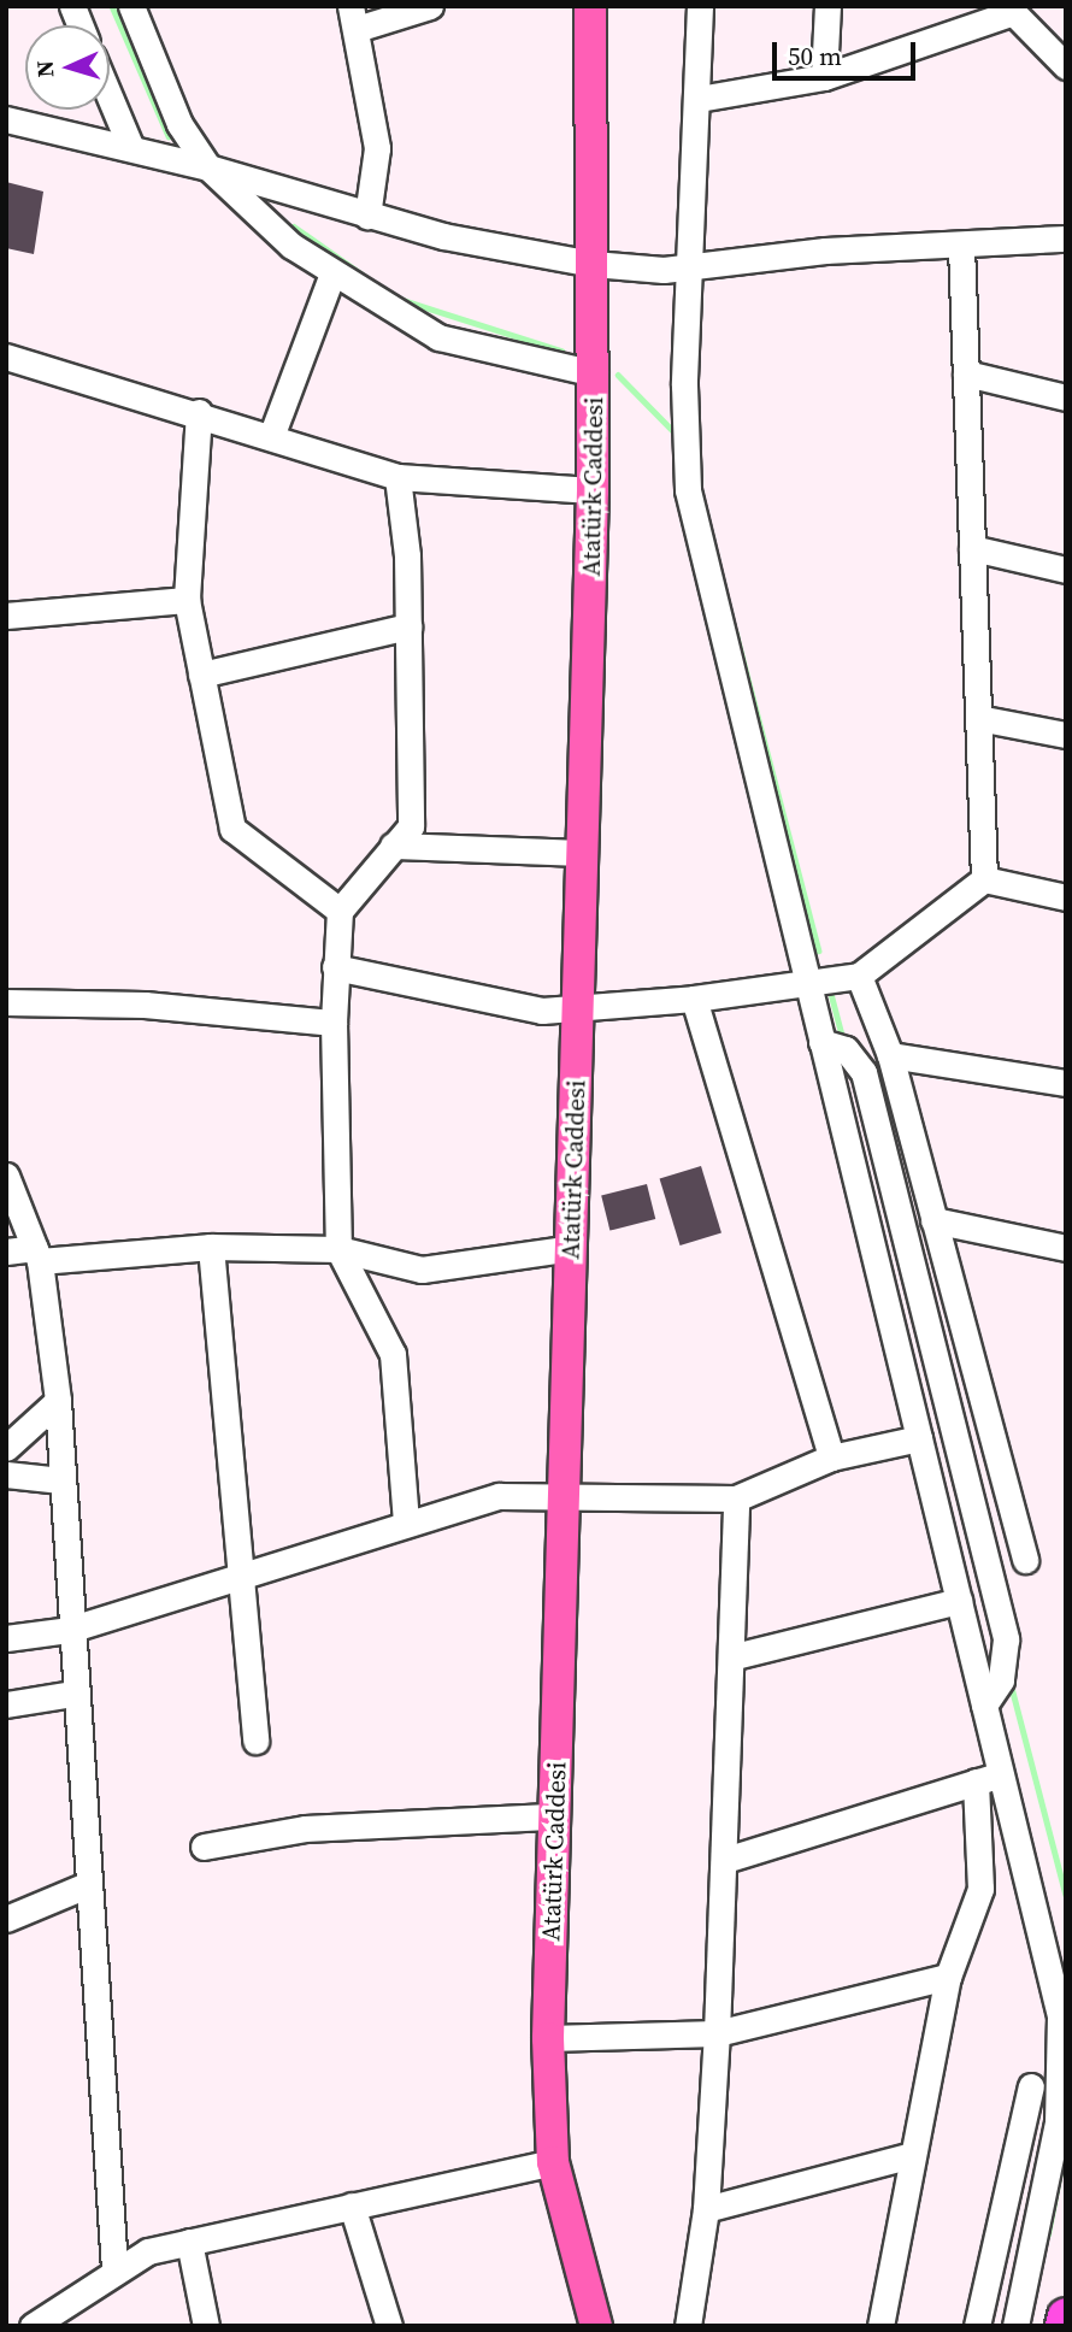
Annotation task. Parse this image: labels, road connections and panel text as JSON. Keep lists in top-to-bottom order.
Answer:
{
  "streets": {
    "main road": ["Atatürk Caddesi"]
  },
  "scale_bar": "50 m",
  "north": "left"
}
